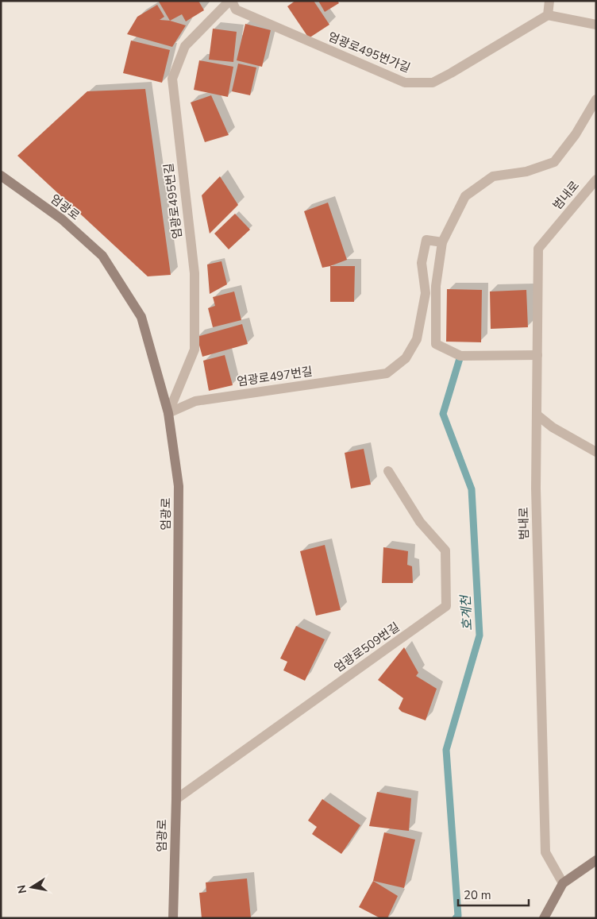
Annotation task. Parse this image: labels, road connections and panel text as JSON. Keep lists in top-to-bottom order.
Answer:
{
  "streets": {
    "main road": ["엄광로"],
    "street": [
      "엄광로495번가길",
      "범내로",
      "엄광로495번길",
      "엄광로497번길",
      "엄광로509번길"
    ]
  },
  "crossings": [
    ["엄광로495번가길", "엄광로495번길"],
    ["엄광로495번길", "엄광로"],
    ["엄광로495번길", "엄광로497번길"],
    ["엄광로", "엄광로497번길"],
    ["엄광로", "엄광로509번길"]
  ],
  "water": ["호계천"],
  "scale_bar": "20 m",
  "north": "left"
}
